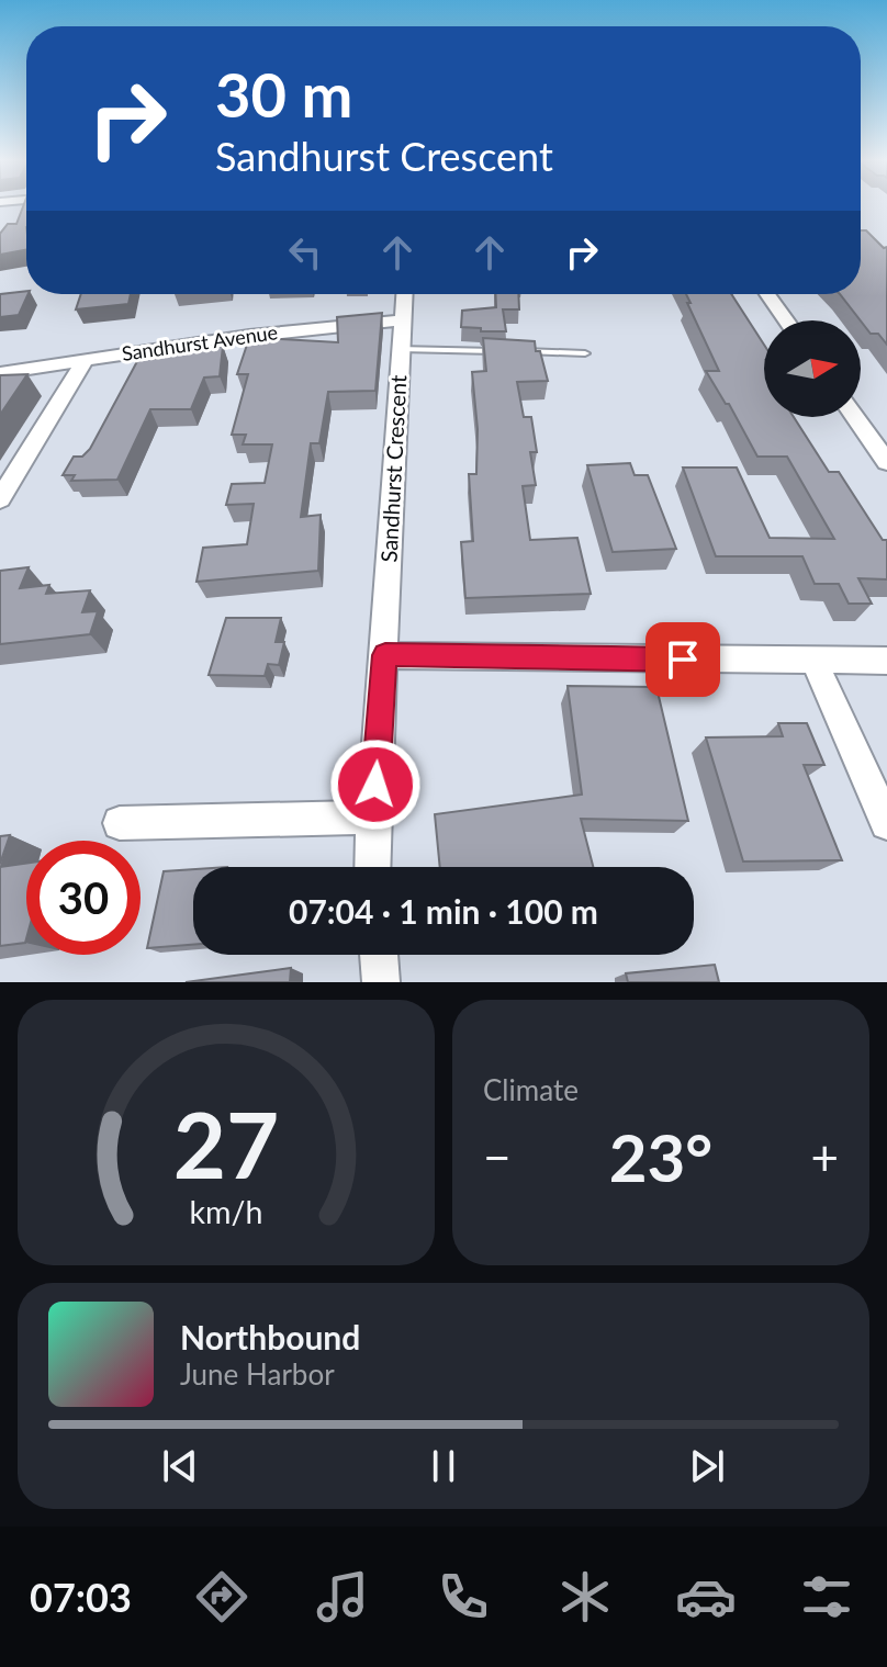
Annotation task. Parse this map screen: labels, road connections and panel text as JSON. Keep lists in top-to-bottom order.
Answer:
{
  "streets": {
    "street": ["Sandhurst Avenue", "Sandhurst Crescent"]
  },
  "crossings": [
    ["Sandhurst Avenue", "Sandhurst Crescent"]
  ],
  "north": "right",
  "page": {
    "turn": ["30 m", "Sandhurst Crescent"],
    "limit": "30",
    "trip": "07:04 · 1 min · 100 m",
    "tile": "Climate",
    "heat": ["−", "23°", "+"],
    "song": ["Northbound", "June Harbor"],
    "tabs": "07:03",
    "gauge": ["27", "km/h"]
  }
}
